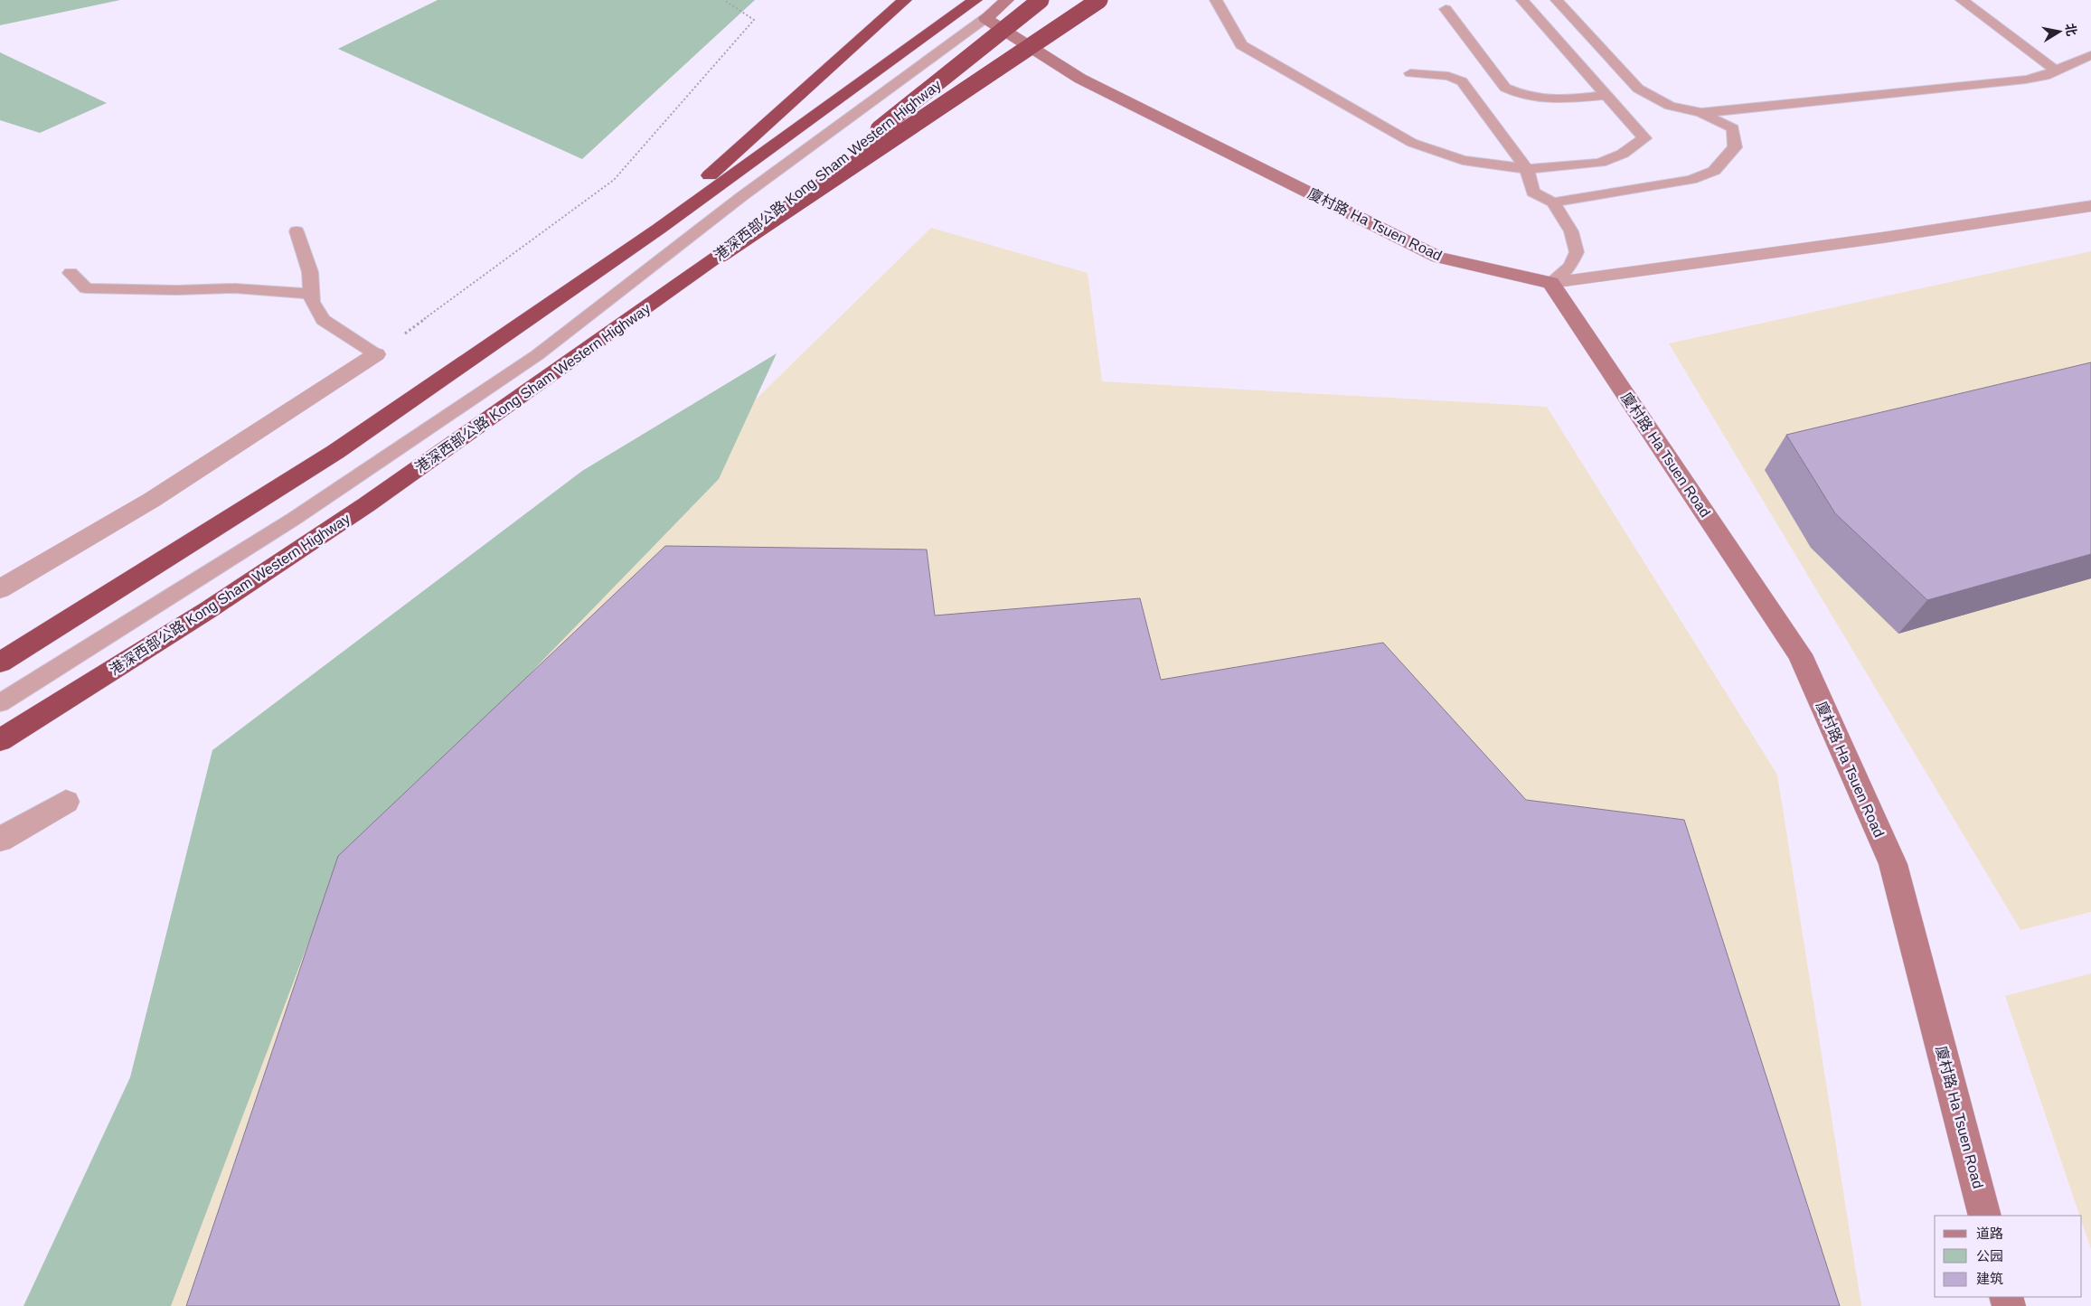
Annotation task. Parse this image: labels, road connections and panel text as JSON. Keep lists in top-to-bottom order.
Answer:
{
  "streets": {
    "highway": ["港深西部公路 Kong Sham Western Highway"],
    "street": ["廈村路 Ha Tsuen Road"]
  },
  "legend": ["道路", "公园", "建筑"],
  "north": "right"
}
